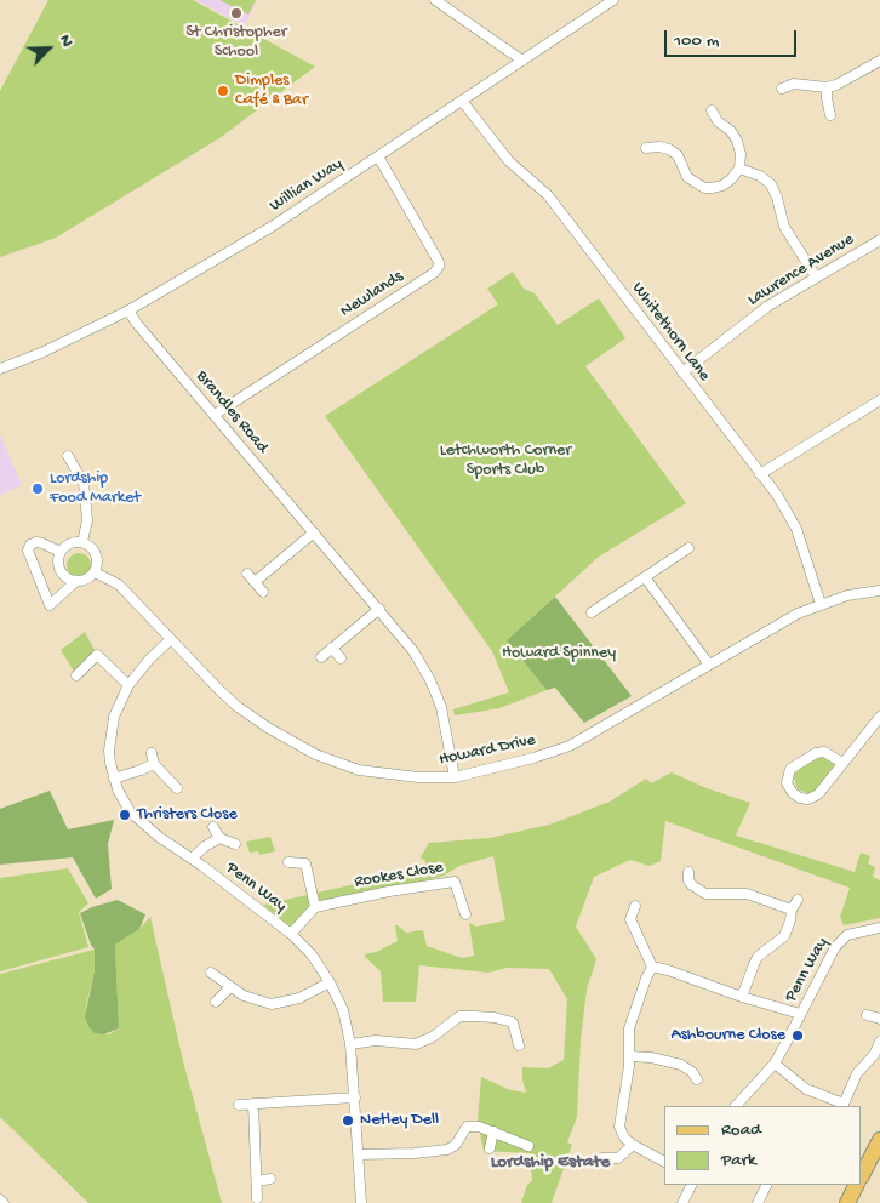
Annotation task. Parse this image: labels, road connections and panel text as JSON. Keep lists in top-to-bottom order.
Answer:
{
  "streets": {
    "street": [
      "Willian Way",
      "Lawrence Avenue",
      "Newlands",
      "Whitethorn Lane",
      "Brandles Road",
      "Howard Drive",
      "Rookes Close",
      "Penn Way"
    ]
  },
  "crossings": [
    ["Willian Way", "Newlands"],
    ["Willian Way", "Whitethorn Lane"],
    ["Willian Way", "Brandles Road"],
    ["Lawrence Avenue", "Whitethorn Lane"],
    ["Newlands", "Brandles Road"],
    ["Whitethorn Lane", "Howard Drive"],
    ["Brandles Road", "Howard Drive"],
    ["Howard Drive", "Penn Way"]
  ],
  "districts": ["Lordship Estate"],
  "parks": ["Letchworth Corner Sports Club", "Howard Spinney"],
  "places": [
    "St Christopher School",
    "Dimples Café & Bar",
    "Lordship Food Market",
    "Thristers Close",
    "Ashbourne Close",
    "Netley Dell"
  ],
  "legend": ["Road", "Park"],
  "scale_bar": "100 m",
  "north": "top right"
}
